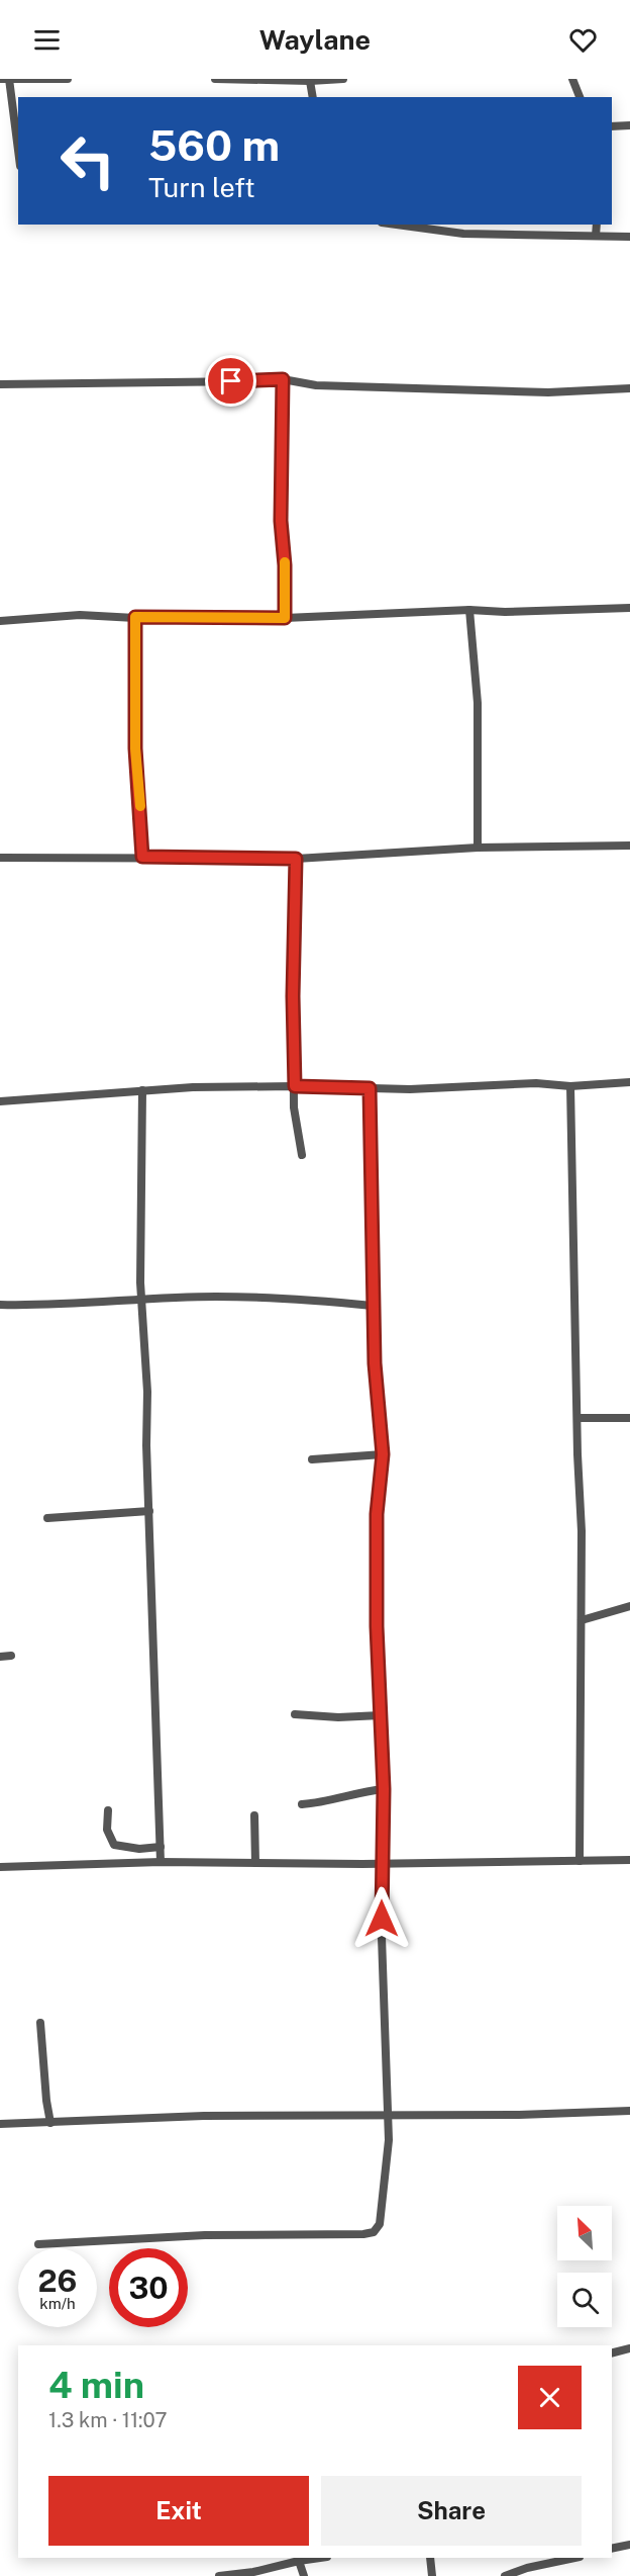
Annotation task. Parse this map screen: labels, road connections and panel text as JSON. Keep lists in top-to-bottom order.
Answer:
{
  "north": "top left",
  "page": {
    "header": "Waylane",
    "turn": ["560 m", "Turn left"],
    "speed": "26 km/h",
    "limit": "30",
    "heading": ["4 min", "1.3 km · 11:07"],
    "buttons": ["Exit", "Share"]
  }
}
